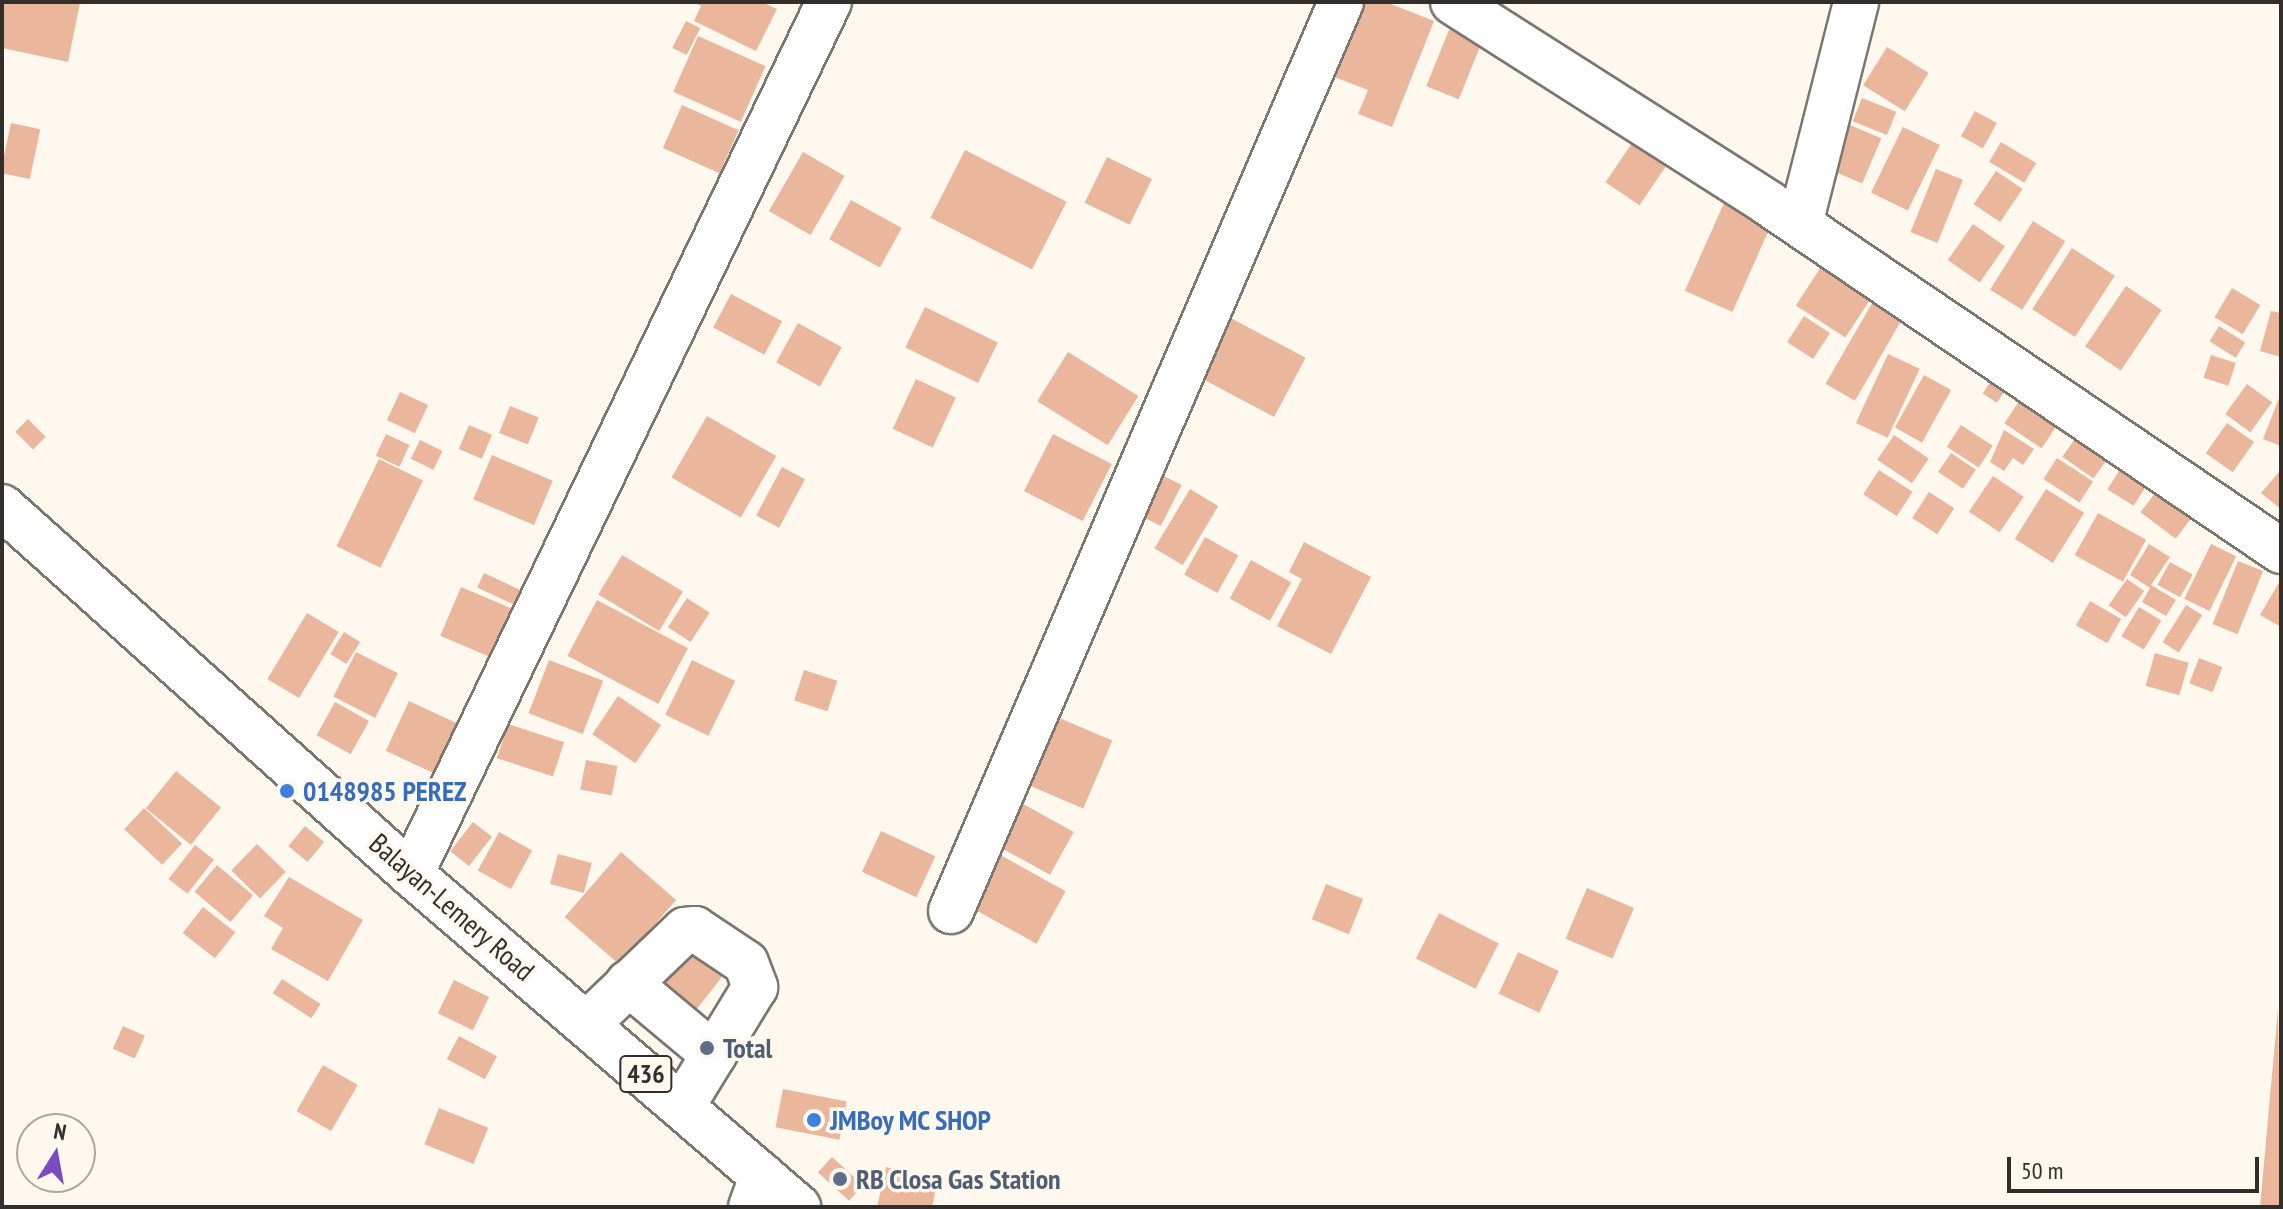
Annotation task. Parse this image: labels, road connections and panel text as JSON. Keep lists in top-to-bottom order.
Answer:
{
  "streets": {
    "street": ["Balayan-Lemery Road", "436"]
  },
  "places": [
    "0148985 PEREZ",
    "Total",
    "JMBoy MC SHOP",
    "RB Closa Gas Station"
  ],
  "scale_bar": "50 m",
  "north": "top"
}
